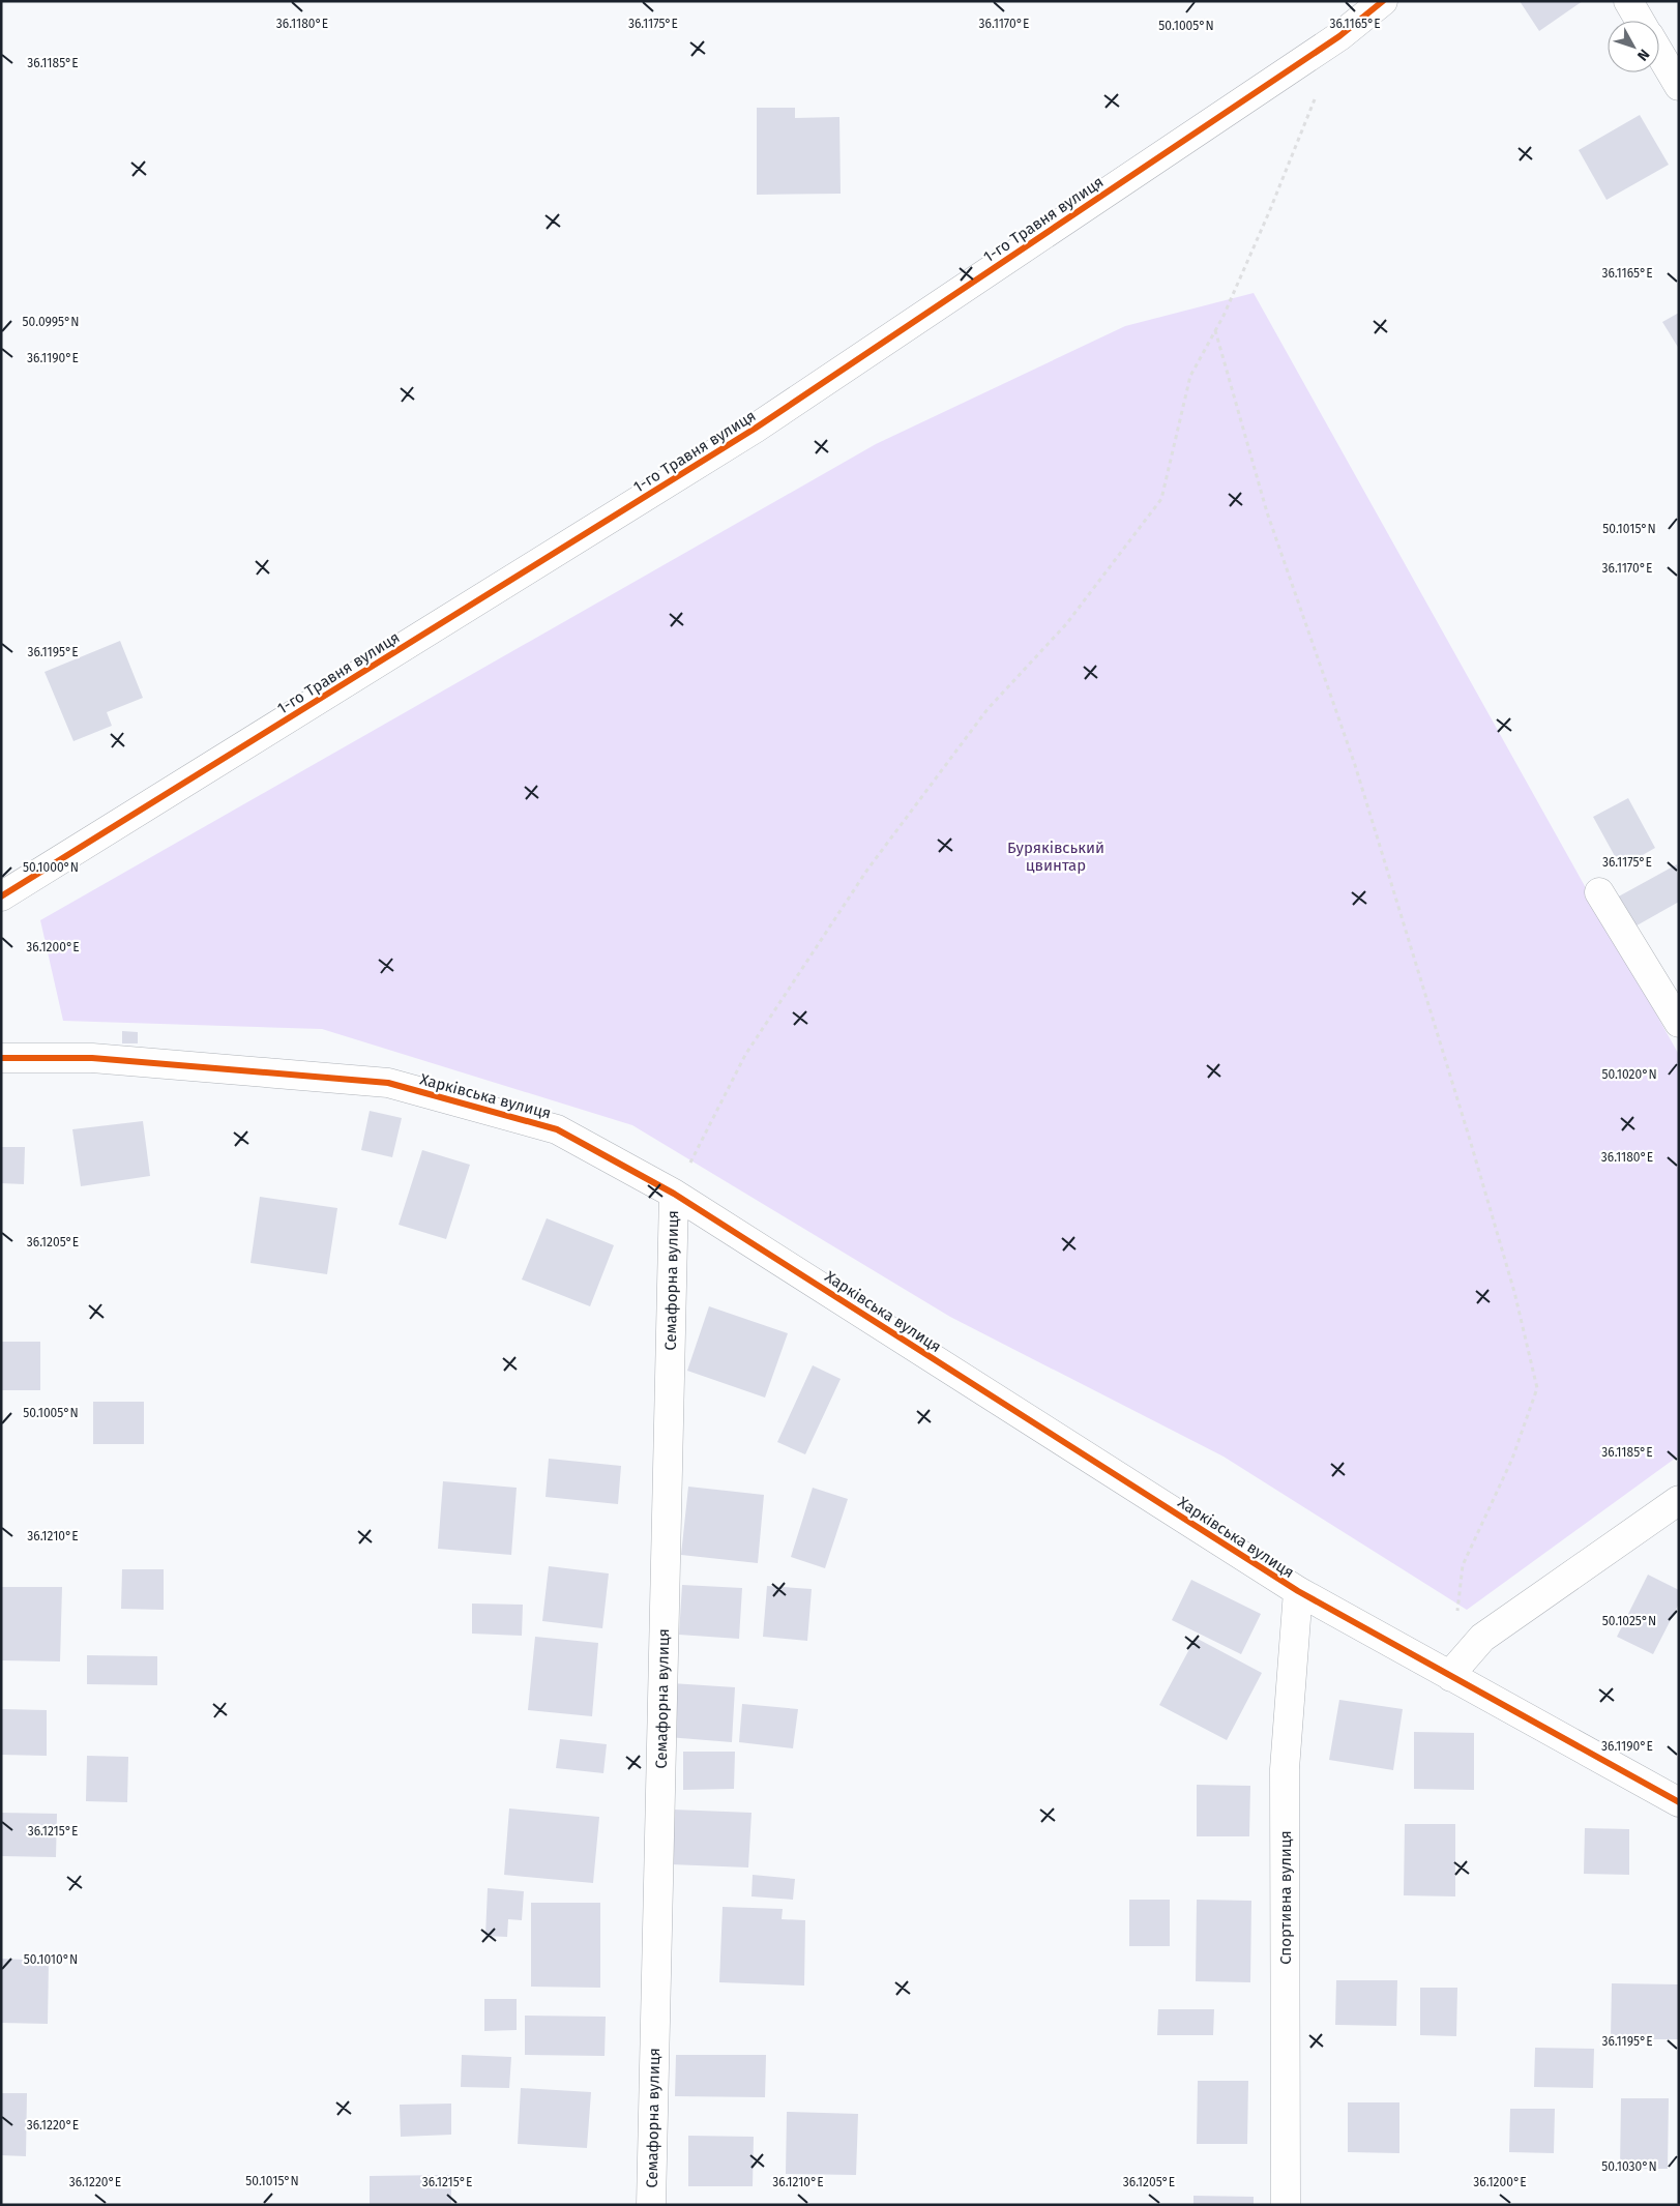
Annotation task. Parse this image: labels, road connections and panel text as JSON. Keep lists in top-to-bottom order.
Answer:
{
  "streets": {
    "street": [
      "1-го Травня вулиця",
      "Харківська вулиця",
      "Семафорна вулиця",
      "Спортивна вулиця"
    ]
  },
  "crossings": [
    ["Харківська вулиця", "Семафорна вулиця"],
    ["Харківська вулиця", "Спортивна вулиця"]
  ],
  "parks": ["Буряківський цвинтар"],
  "north": "bottom right",
  "coordinates": [
    "36.1180°E",
    "36.1175°E",
    "36.1170°E",
    "36.1165°E",
    "50.1005°N",
    "36.1185°E",
    "50.0995°N",
    "36.1190°E",
    "50.1015°N",
    "36.1195°E",
    "50.1000°N",
    "36.1200°E",
    "50.1020°N",
    "36.1205°E",
    "36.1210°E",
    "50.1025°N",
    "36.1215°E",
    "50.1010°N",
    "36.1220°E",
    "50.1030°N"
  ]
}
